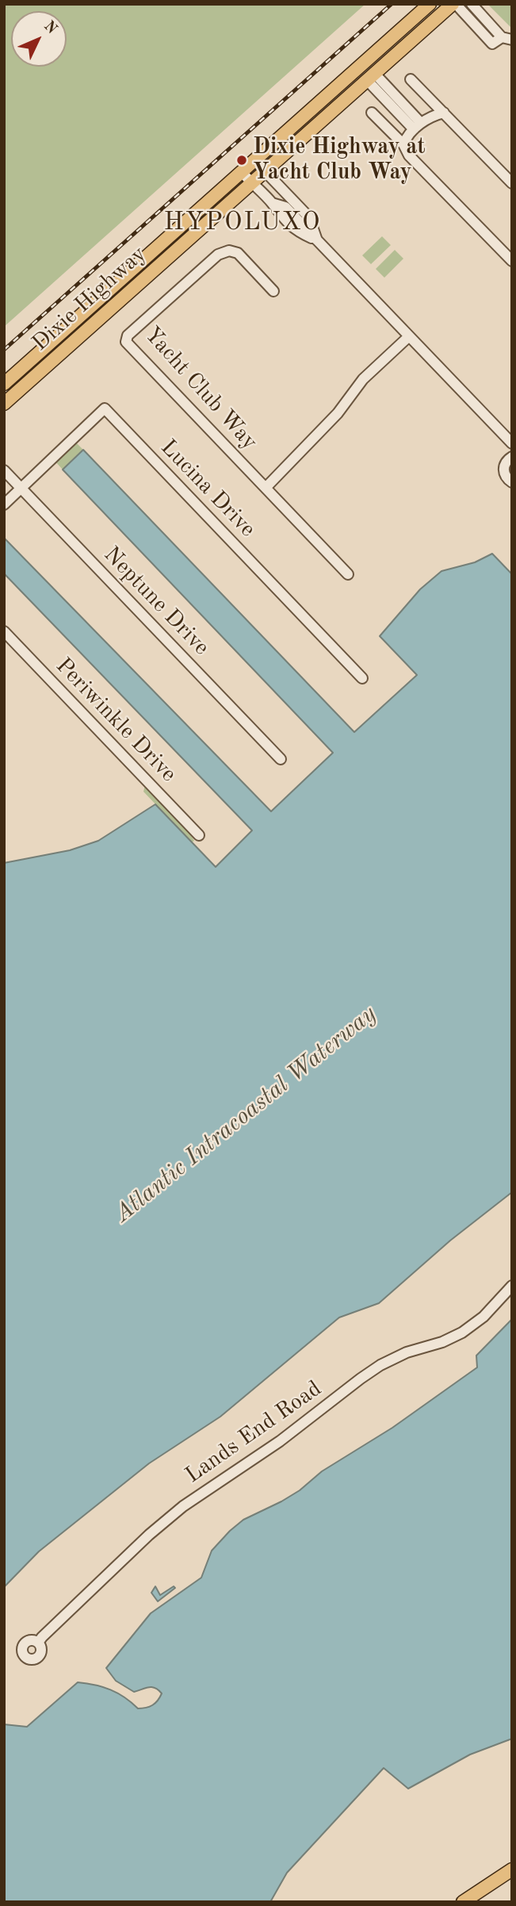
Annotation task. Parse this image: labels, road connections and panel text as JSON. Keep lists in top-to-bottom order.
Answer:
{
  "streets": {
    "main road": ["Dixie Highway"],
    "street": [
      "Yacht Club Way",
      "Lucina Drive",
      "Neptune Drive",
      "Periwinkle Drive",
      "Lands End Road"
    ]
  },
  "crossings": [
    ["Lucina Drive", "Neptune Drive"]
  ],
  "districts": ["HYPOLUXO"],
  "water": ["Atlantic Intracoastal Waterway"],
  "places": ["Dixie Highway at Yacht Club Way"],
  "north": "top right"
}
